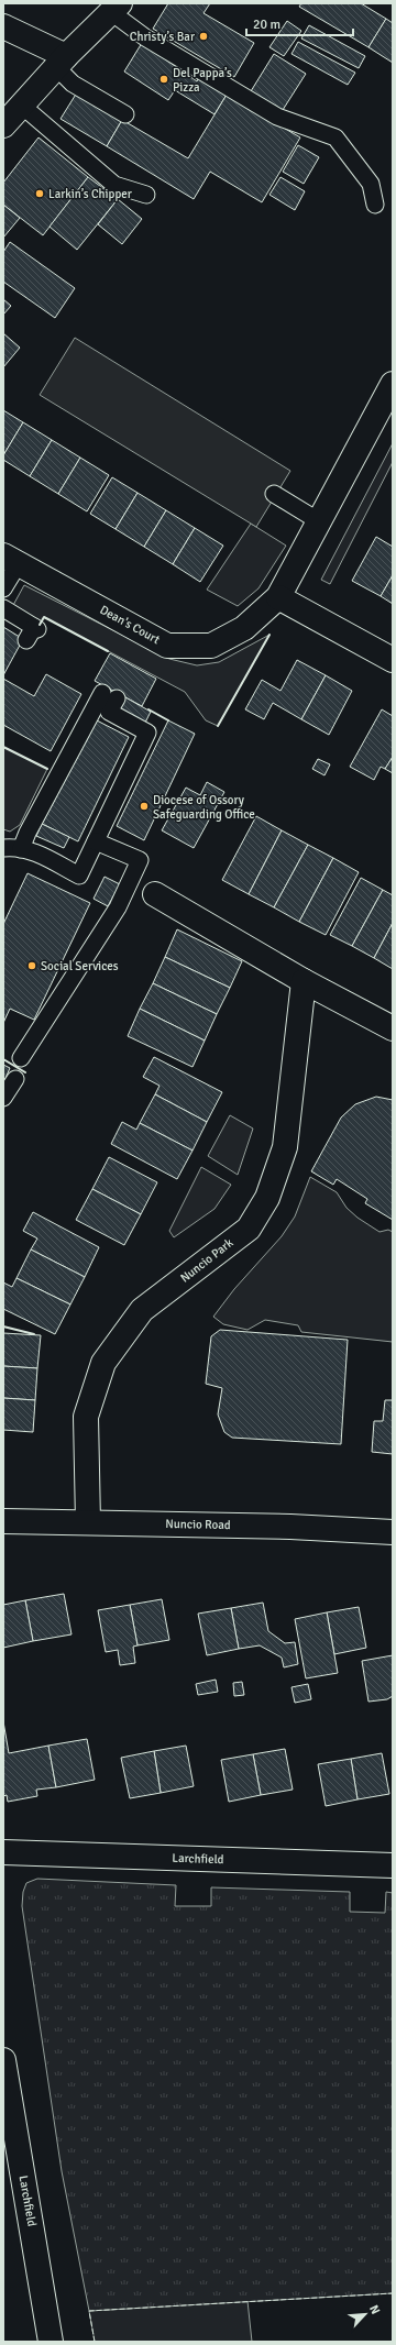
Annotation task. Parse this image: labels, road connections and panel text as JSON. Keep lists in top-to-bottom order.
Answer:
{
  "streets": {
    "street": [
      "Dean's Court",
      "Nuncio Park",
      "Nuncio Road",
      "Larchfield"
    ]
  },
  "crossings": [
    ["Nuncio Park", "Nuncio Road"]
  ],
  "places": [
    "Christy’s Bar",
    "Del Pappa’s Pizza",
    "Larkin’s Chipper",
    "Diocese of Ossory Safeguarding Office",
    "Social Services"
  ],
  "scale_bar": "20 m",
  "north": "top right"
}
